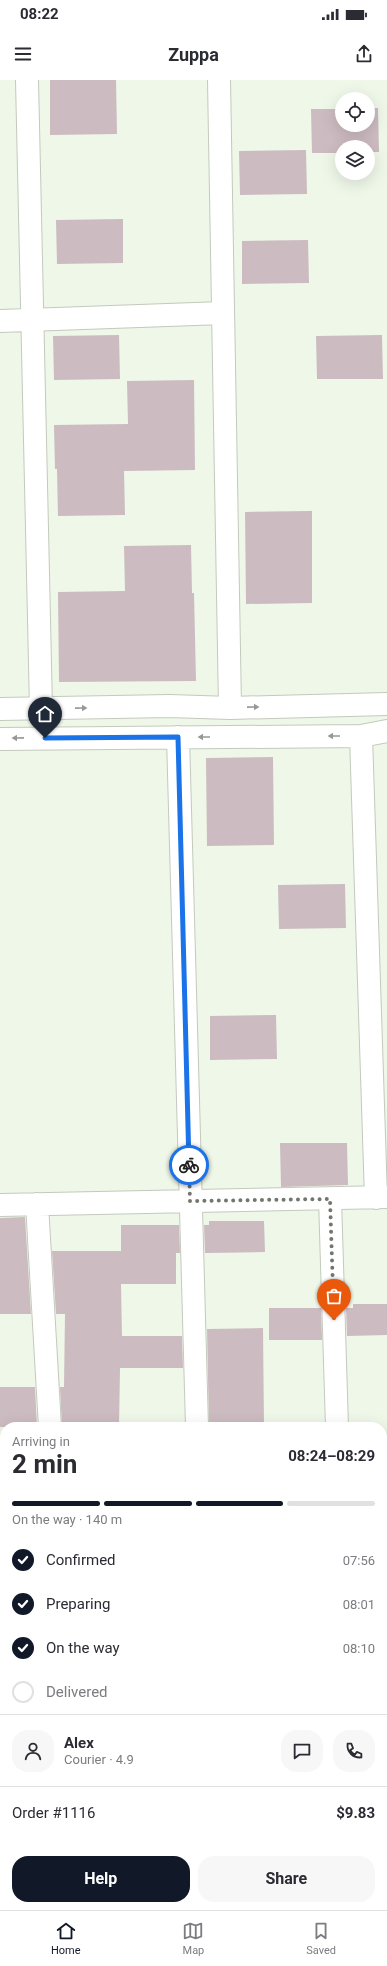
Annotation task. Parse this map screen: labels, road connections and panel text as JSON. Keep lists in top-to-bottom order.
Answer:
{
  "page": {
    "status": "08:22",
    "header": "Zuppa",
    "heading": ["2 min", "Arriving in", "08:24–08:29"],
    "panel": [
      "Alex",
      "Courier · 4.9",
      "Order #1116",
      "$9.83"
    ],
    "bar": "On the way · 140 m",
    "list": [
      ["Confirmed", "07:56"],
      ["Preparing", "08:01"],
      ["On the way", "08:10"],
      "Delivered"
    ],
    "buttons": ["Help", "Share"],
    "tabs": ["Home", "Map", "Saved"]
  }
}
